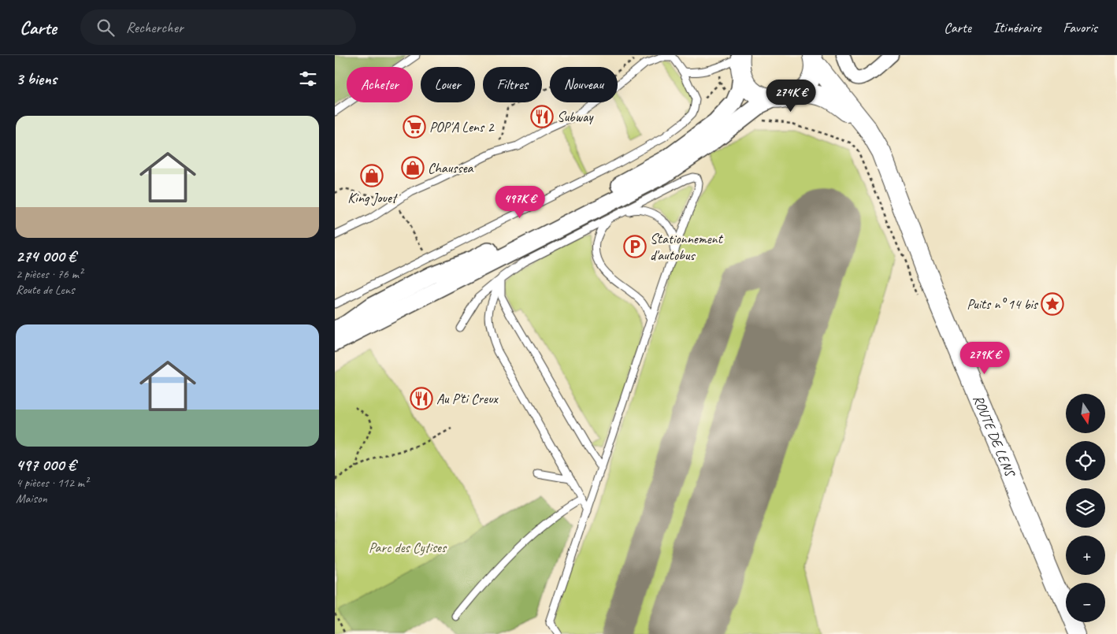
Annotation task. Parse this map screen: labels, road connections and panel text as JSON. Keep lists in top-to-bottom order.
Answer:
{
  "streets": {
    "main road": ["ROUTE DE LENS"]
  },
  "parks": ["Parc des Cytises"],
  "places": {
    "restaurant": ["Subway", "Au P'ti Creux"],
    "supermarket": ["POP'A Lens 2"],
    "shop": ["Chaussea", "King Jouet"],
    "parking": ["Stationnement d'autobus"],
    "place": ["Puits n° 14 bis"]
  },
  "north": "bottom",
  "page": {
    "header": "Carte",
    "search": "Rechercher",
    "nav": ["Carte", "Itinéraire", "Favoris"],
    "heading": "3 biens",
    "chip": [
      "Acheter",
      "Louer",
      "Filtres",
      "Nouveau"
    ],
    "price": ["274K €", "497K €", "279K €"],
    "list": [
      {
        "name": "274 000 €",
        "note": "2 pièces · 76 m² · Route de Lens"
      },
      {
        "name": "497 000 €",
        "note": "4 pièces · 112 m² · Maison"
      }
    ],
    "map_buttons": ["+", "−"]
  }
}
